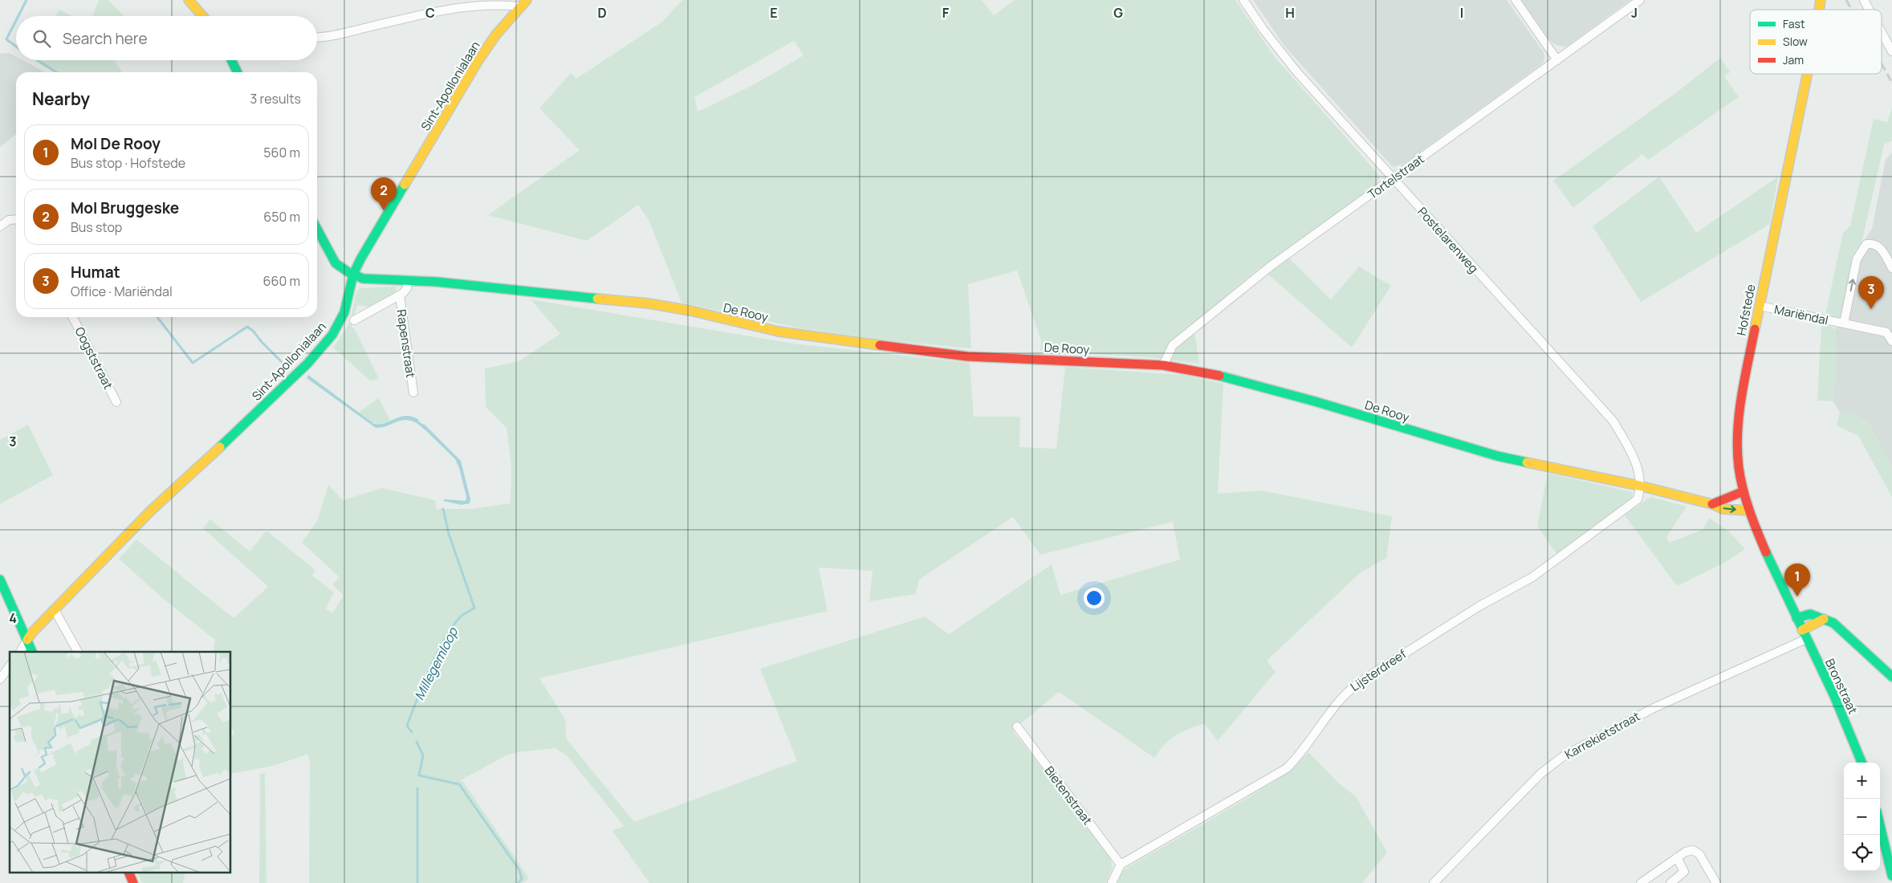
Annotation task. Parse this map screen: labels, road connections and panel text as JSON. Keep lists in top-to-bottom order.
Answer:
{
  "streets": {
    "street": [
      "Sint-Apollonialaan",
      "Tortelstraat",
      "Postelarenweg",
      "Hofstede",
      "De Rooy",
      "Mariëndal",
      "Rapenstraat",
      "Oogststraat",
      "Lijsterdreef",
      "Bronstraat",
      "Karrekietstraat",
      "Bietenstraat"
    ]
  },
  "crossings": [
    ["Sint-Apollonialaan", "De Rooy"],
    ["Tortelstraat", "Postelarenweg"],
    ["Tortelstraat", "De Rooy"],
    ["Postelarenweg", "De Rooy"],
    ["Postelarenweg", "Lijsterdreef"],
    ["Hofstede", "De Rooy"],
    ["Hofstede", "Mariëndal"],
    ["Hofstede", "Bronstraat"],
    ["De Rooy", "Lijsterdreef"],
    ["Lijsterdreef", "Bietenstraat"],
    ["Bronstraat", "Karrekietstraat"]
  ],
  "water": ["Millegemloop"],
  "legend": ["Fast", "Slow", "Jam"],
  "page": {
    "search": "Search here",
    "heading": ["Nearby", "3 results"],
    "list": [
      {
        "mark": "1",
        "name": "Mol De Rooy",
        "note": "Bus stop · Hofstede",
        "value": "560 m"
      },
      {
        "mark": "2",
        "name": "Mol Bruggeske",
        "note": "Bus stop",
        "value": "650 m"
      },
      {
        "mark": "3",
        "name": "Humat",
        "note": "Office · Mariëndal",
        "value": "660 m"
      }
    ],
    "pins": ["2", "3", "1"],
    "map_buttons": ["+", "−"]
  },
  "grid": {
    "columns": [
      "C",
      "D",
      "E",
      "F",
      "G",
      "H",
      "I",
      "J"
    ],
    "rows": ["3", "4"]
  }
}
